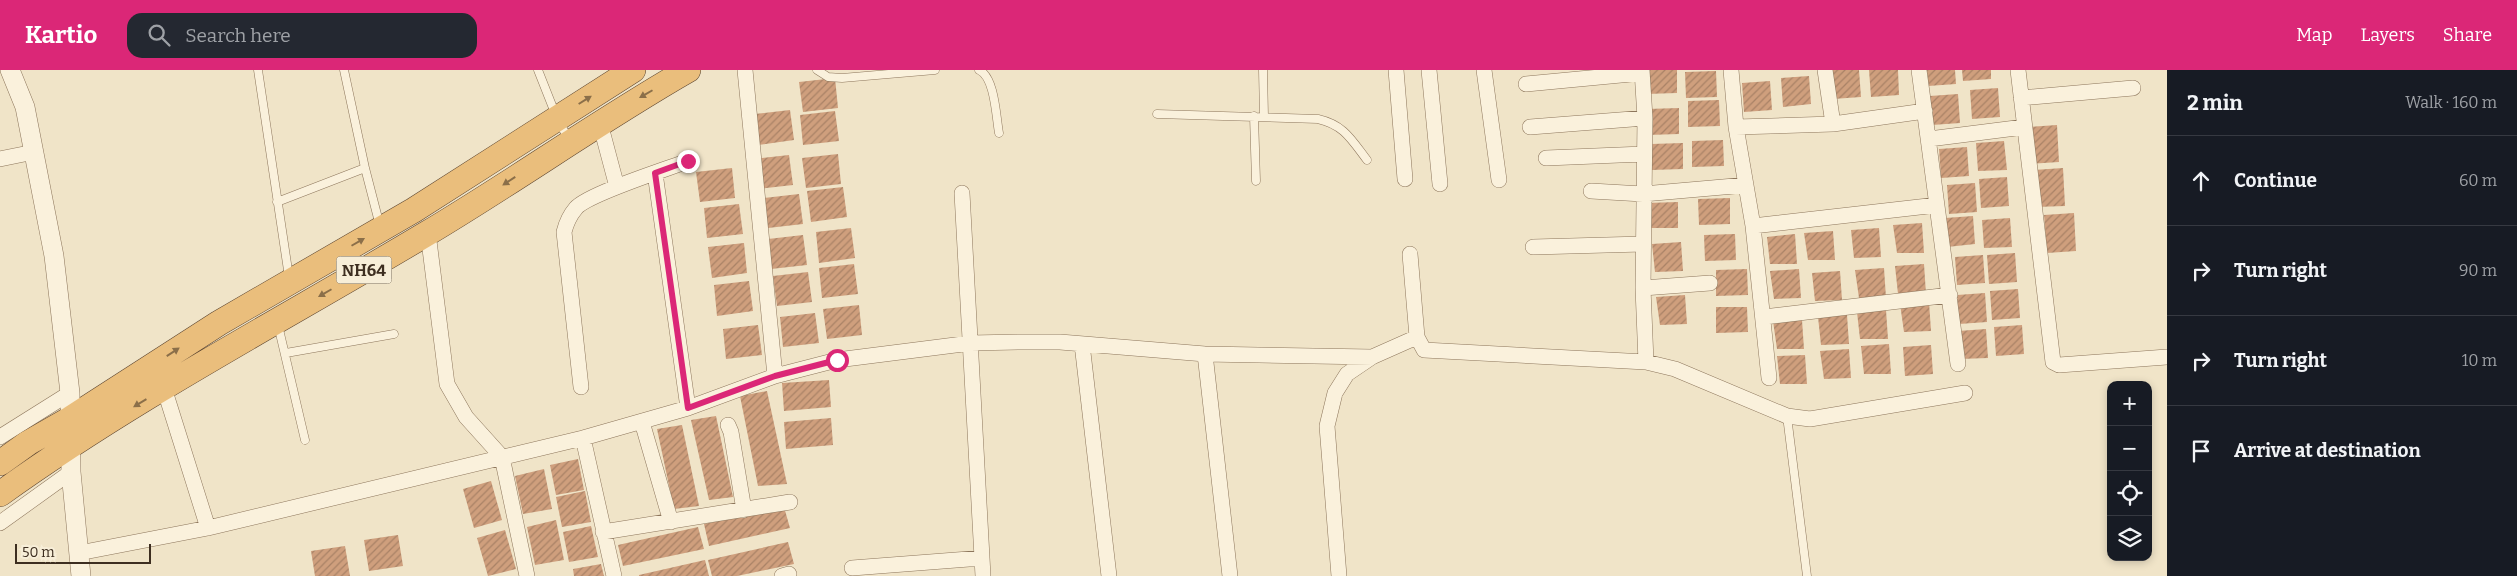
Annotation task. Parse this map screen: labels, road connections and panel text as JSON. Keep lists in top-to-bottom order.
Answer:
{
  "streets": {
    "highway": ["NH64"]
  },
  "scale_bar": "50 m",
  "page": {
    "header": "Kartio",
    "search": "Search here",
    "nav": ["Map", "Layers", "Share"],
    "heading": ["2 min", "Walk · 160 m"],
    "list": [
      ["Continue", "60 m"],
      ["Turn right", "90 m"],
      ["Turn right", "10 m"],
      "Arrive at destination"
    ],
    "map_buttons": ["+", "−"],
    "scale": "50 m"
  }
}
